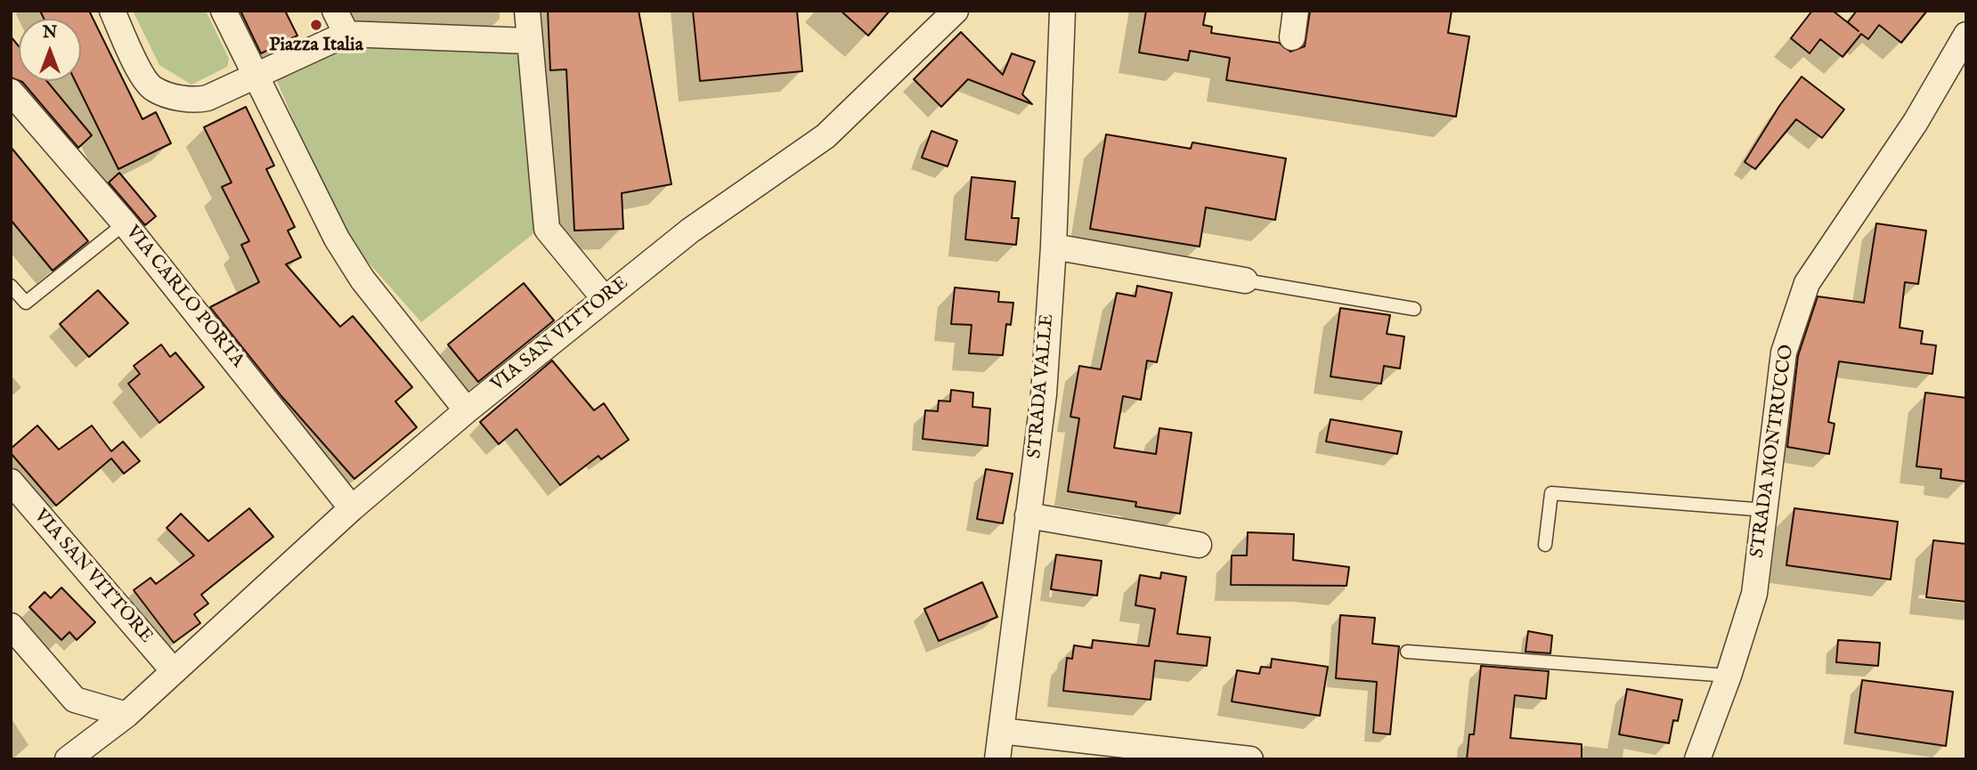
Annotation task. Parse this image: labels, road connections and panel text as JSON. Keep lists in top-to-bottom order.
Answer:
{
  "streets": {
    "street": [
      "VIA CARLO PORTA",
      "VIA SAN VITTORE",
      "STRADA VALLE",
      "STRADA MONTRUCCO"
    ]
  },
  "crossings": [
    ["VIA CARLO PORTA", "VIA SAN VITTORE"]
  ],
  "places": ["Piazza Italia"],
  "north": "top"
}
